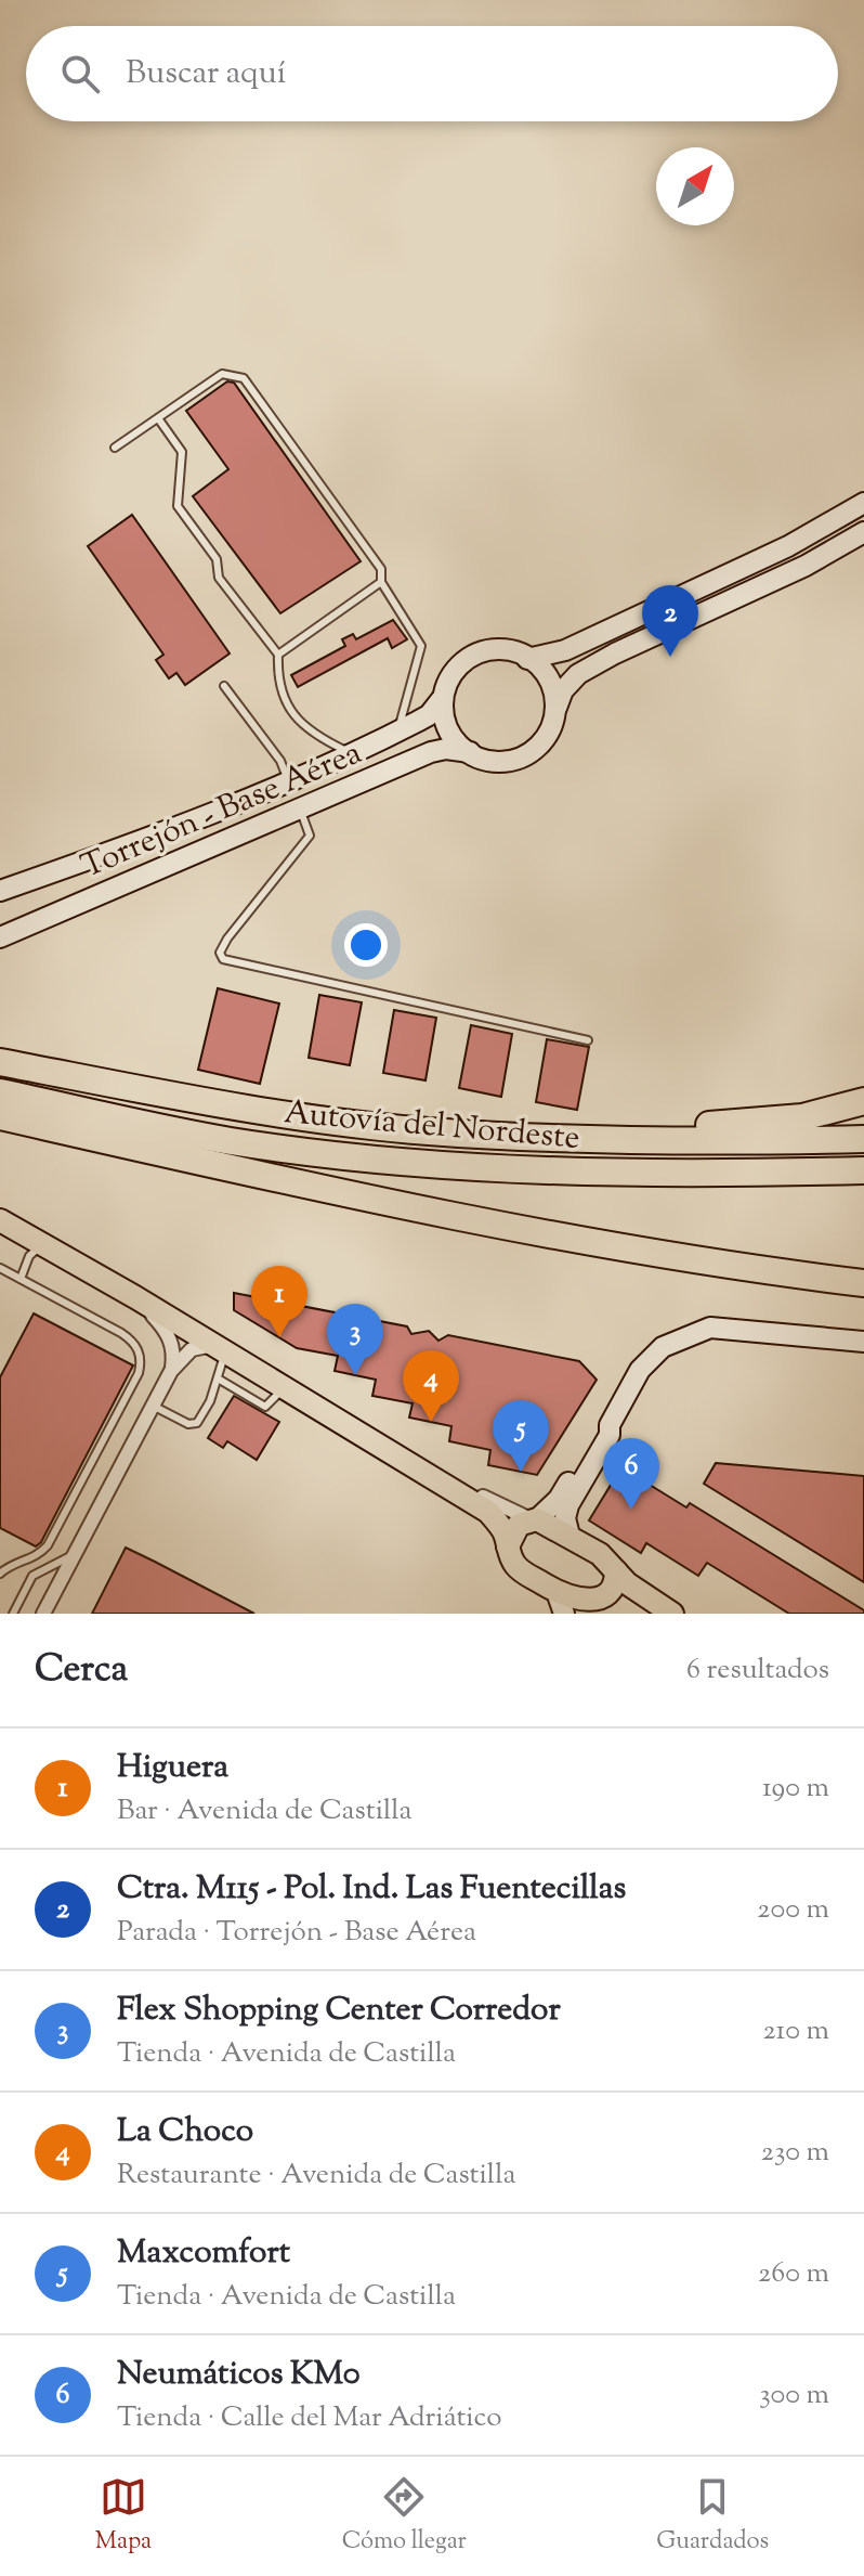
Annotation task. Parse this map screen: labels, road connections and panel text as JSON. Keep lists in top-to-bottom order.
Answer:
{
  "streets": {
    "highway": ["Autovía del Nordeste"],
    "main road": ["Torrejón - Base Aérea"]
  },
  "north": "top right",
  "page": {
    "search": "Buscar aquí",
    "pins": [
      "2",
      "1",
      "3",
      "4",
      "5",
      "6"
    ],
    "heading": ["Cerca", "6 resultados"],
    "list": [
      {
        "mark": "1",
        "name": "Higuera",
        "note": "Bar · Avenida de Castilla",
        "value": "190 m"
      },
      {
        "mark": "2",
        "name": "Ctra. M115 - Pol. Ind. Las Fuentecillas",
        "note": "Parada · Torrejón - Base Aérea",
        "value": "200 m"
      },
      {
        "mark": "3",
        "name": "Flex Shopping Center Corredor",
        "note": "Tienda · Avenida de Castilla",
        "value": "210 m"
      },
      {
        "mark": "4",
        "name": "La Choco",
        "note": "Restaurante · Avenida de Castilla",
        "value": "230 m"
      },
      {
        "mark": "5",
        "name": "Maxcomfort",
        "note": "Tienda · Avenida de Castilla",
        "value": "260 m"
      },
      {
        "mark": "6",
        "name": "Neumáticos KM0",
        "note": "Tienda · Calle del Mar Adriático",
        "value": "300 m"
      }
    ],
    "nav": ["Mapa", "Cómo llegar", "Guardados"]
  }
}
